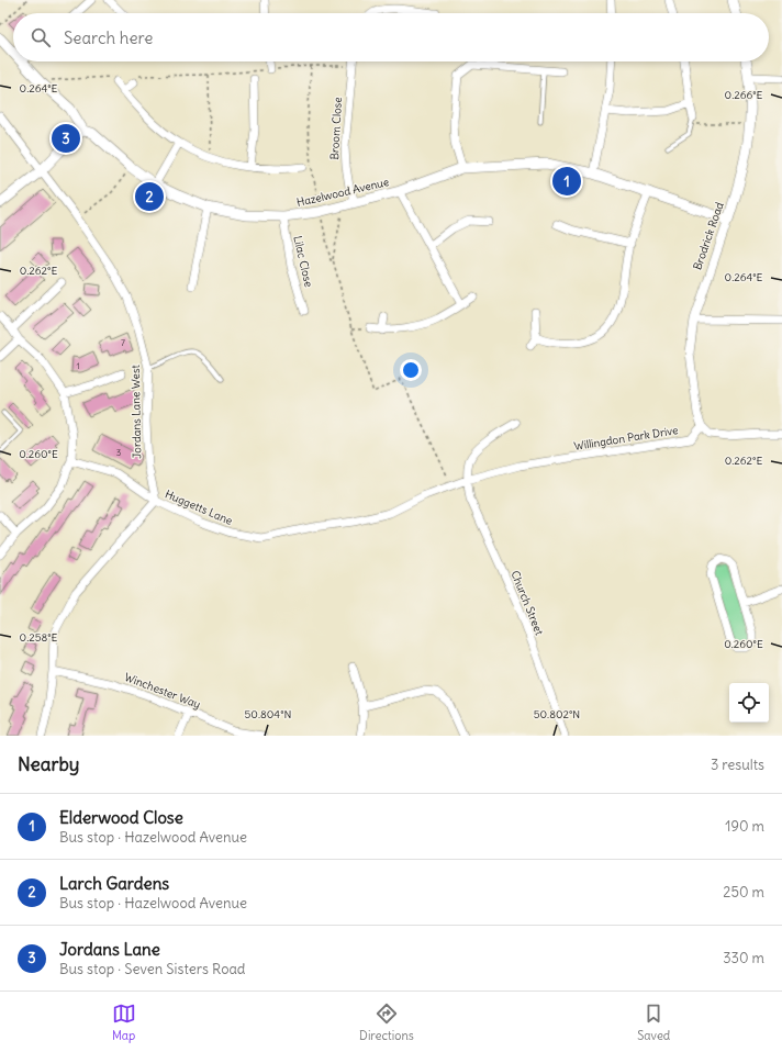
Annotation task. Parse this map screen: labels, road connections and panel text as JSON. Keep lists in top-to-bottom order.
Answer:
{
  "streets": {
    "street": [
      "Broom Close",
      "Hazelwood Avenue",
      "Brodrick Road",
      "Lilac Close",
      "Jordans Lane West",
      "Willingdon Park Drive",
      "Huggetts Lane",
      "Church Street",
      "Winchester Way"
    ]
  },
  "crossings": [
    ["Broom Close", "Hazelwood Avenue"],
    ["Hazelwood Avenue", "Brodrick Road"],
    ["Hazelwood Avenue", "Lilac Close"],
    ["Brodrick Road", "Willingdon Park Drive"],
    ["Jordans Lane West", "Huggetts Lane"],
    ["Willingdon Park Drive", "Huggetts Lane"],
    ["Willingdon Park Drive", "Church Street"],
    ["Huggetts Lane", "Church Street"],
    ["Huggetts Lane", "Winchester Way"]
  ],
  "house_numbers": ["7", "1", "3"],
  "page": {
    "search": "Search here",
    "pins": ["3", "1", "2"],
    "heading": ["Nearby", "3 results"],
    "list": [
      {
        "mark": "1",
        "name": "Elderwood Close",
        "note": "Bus stop · Hazelwood Avenue",
        "value": "190 m"
      },
      {
        "mark": "2",
        "name": "Larch Gardens",
        "note": "Bus stop · Hazelwood Avenue",
        "value": "250 m"
      },
      {
        "mark": "3",
        "name": "Jordans Lane",
        "note": "Bus stop · Seven Sisters Road",
        "value": "330 m"
      }
    ],
    "nav": ["Map", "Directions", "Saved"]
  },
  "coordinates": [
    "0.264°E",
    "0.266°E",
    "0.262°E",
    "0.260°E",
    "0.258°E",
    "50.804°N",
    "50.802°N"
  ]
}
